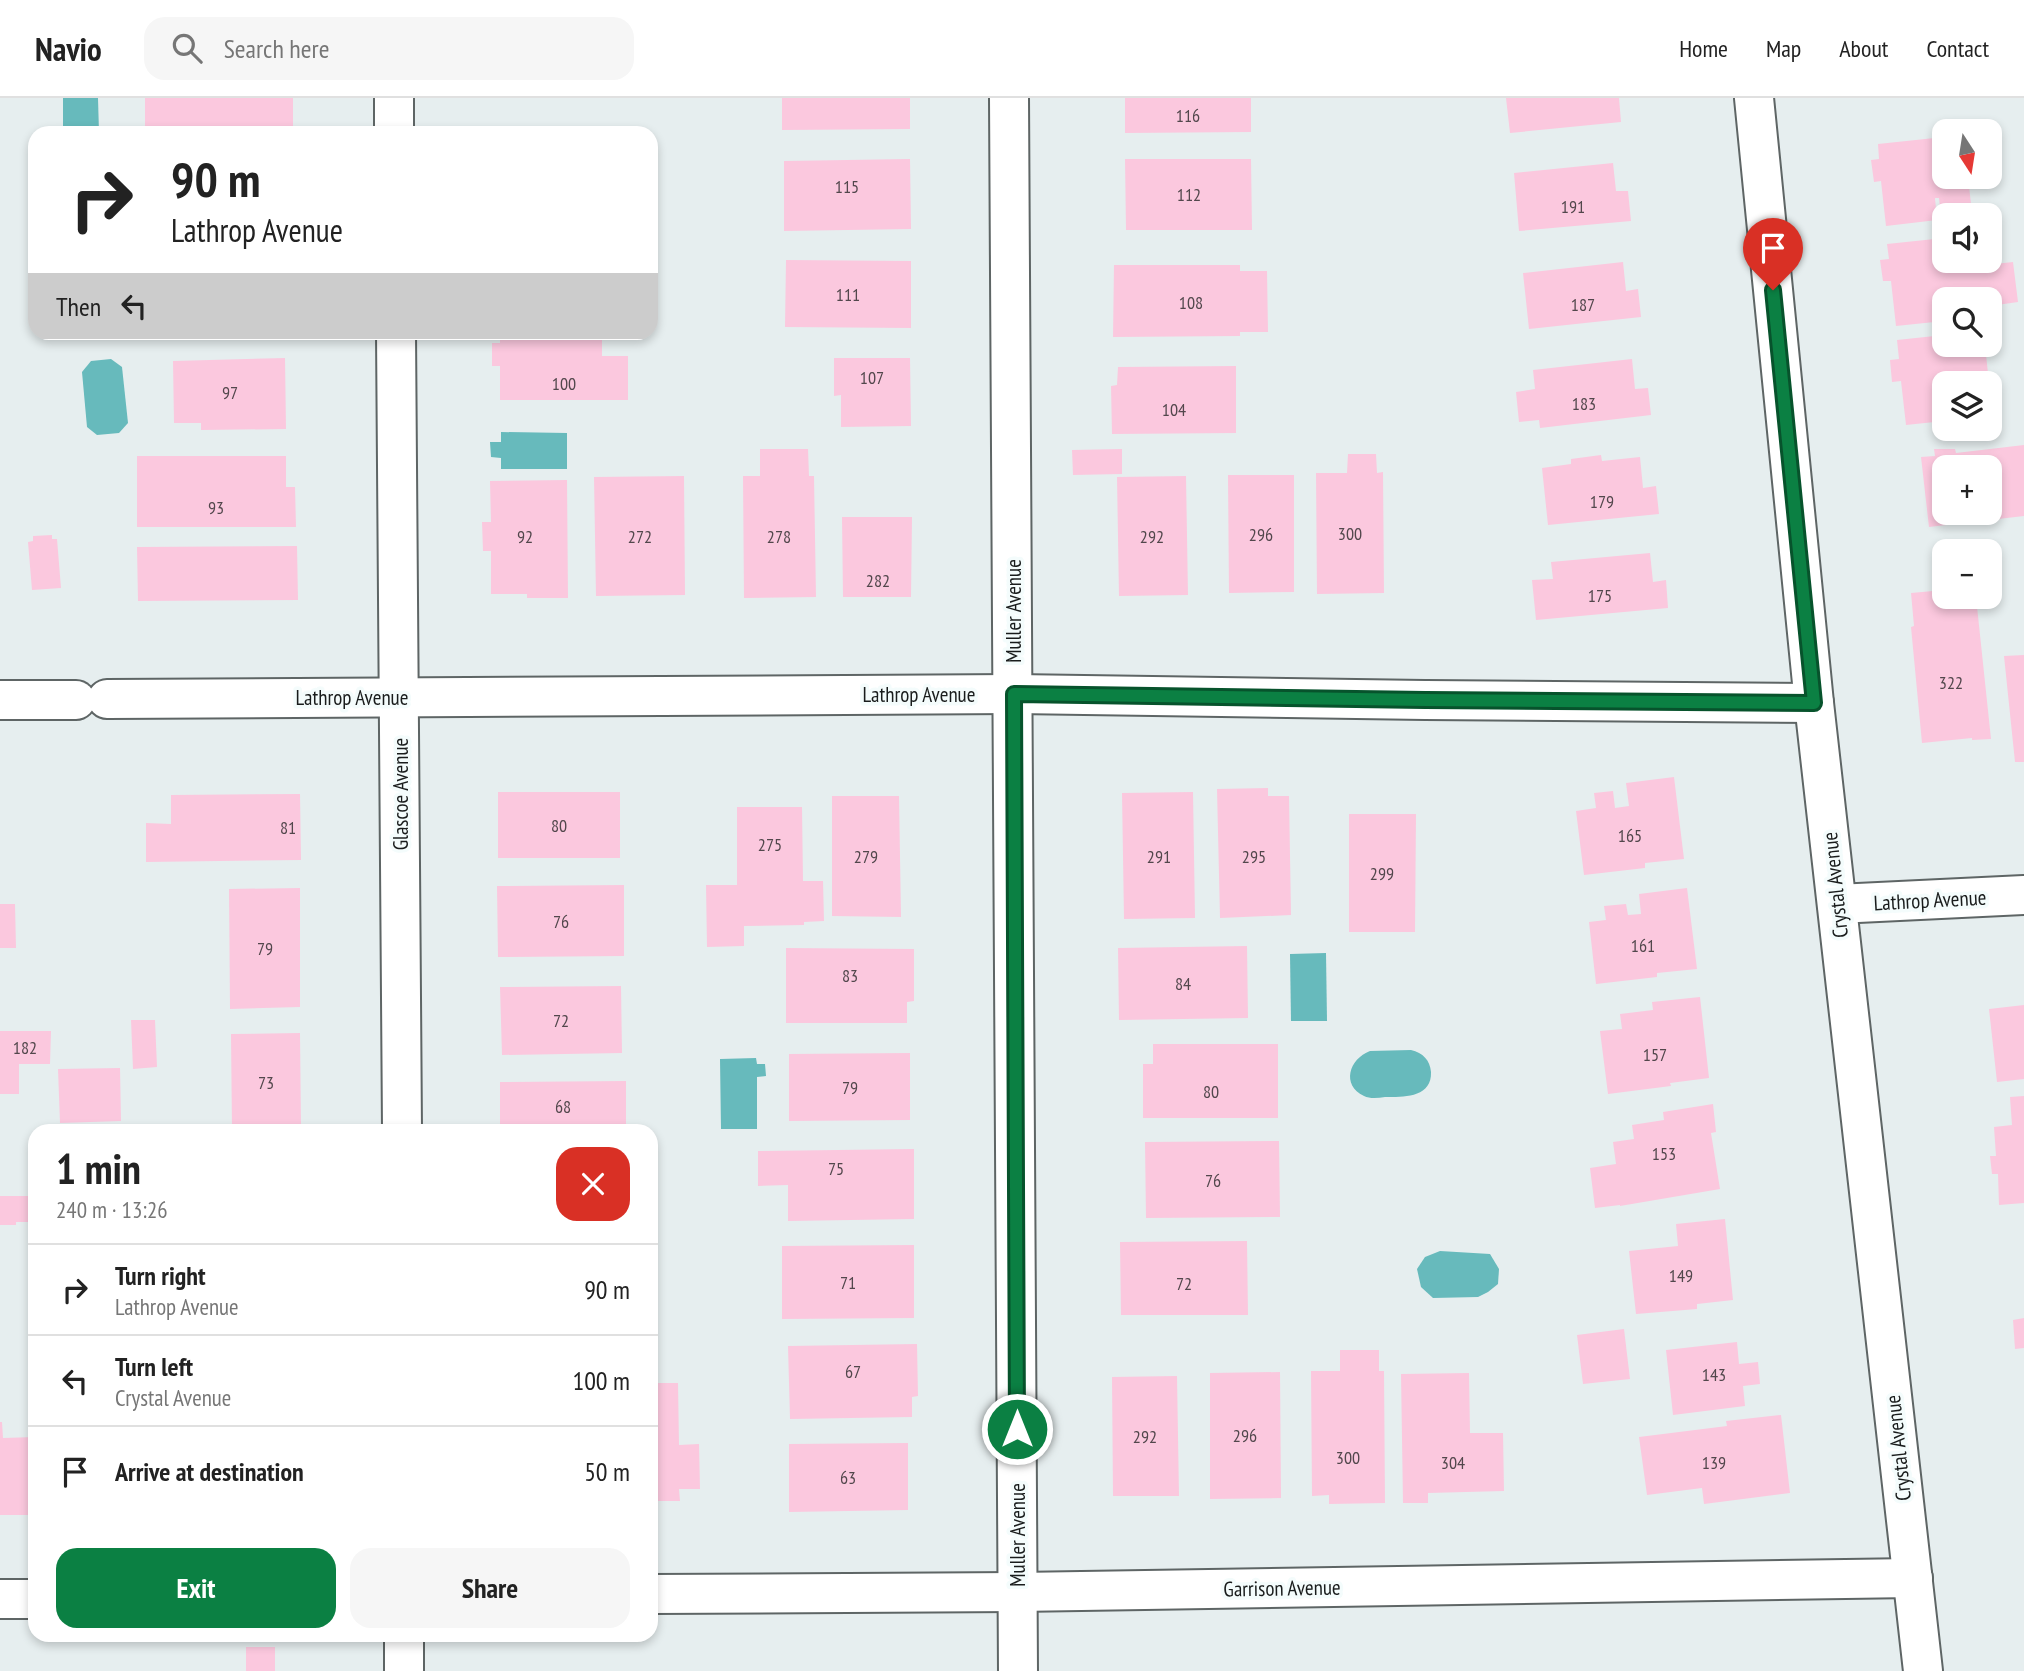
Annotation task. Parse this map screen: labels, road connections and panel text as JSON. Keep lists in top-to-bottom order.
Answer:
{
  "streets": {
    "street": [
      "Muller Avenue",
      "Lathrop Avenue",
      "Glascoe Avenue",
      "Crystal Avenue",
      "Garrison Avenue"
    ]
  },
  "crossings": [
    ["Muller Avenue", "Lathrop Avenue"],
    ["Muller Avenue", "Garrison Avenue"],
    ["Lathrop Avenue", "Glascoe Avenue"],
    ["Lathrop Avenue", "Crystal Avenue"],
    ["Crystal Avenue", "Garrison Avenue"]
  ],
  "house_numbers": [
    "116",
    "115",
    "112",
    "191",
    "111",
    "108",
    "187",
    "107",
    "100",
    "97",
    "183",
    "104",
    "179",
    "93",
    "300",
    "296",
    "92",
    "272",
    "278",
    "292",
    "282",
    "175",
    "322",
    "80",
    "81",
    "165",
    "275",
    "279",
    "291",
    "295",
    "299",
    "76",
    "161",
    "79",
    "83",
    "84",
    "72",
    "182",
    "157",
    "73",
    "79",
    "80",
    "68",
    "153",
    "75",
    "76",
    "149",
    "71",
    "72",
    "67",
    "143",
    "296",
    "292",
    "300",
    "304",
    "139",
    "63"
  ],
  "north": "bottom",
  "page": {
    "header": "Navio",
    "search": "Search here",
    "nav": [
      "Home",
      "Map",
      "About",
      "Contact"
    ],
    "map_buttons": ["+", "−"],
    "turn": ["90 m", "Lathrop Avenue"],
    "then": "Then",
    "heading": ["1 min", "240 m · 13:26"],
    "list": [
      {
        "name": "Turn right",
        "note": "Lathrop Avenue",
        "value": "90 m"
      },
      {
        "name": "Turn left",
        "note": "Crystal Avenue",
        "value": "100 m"
      },
      {
        "name": "Arrive at destination",
        "value": "50 m"
      }
    ],
    "buttons": ["Exit", "Share"]
  }
}
